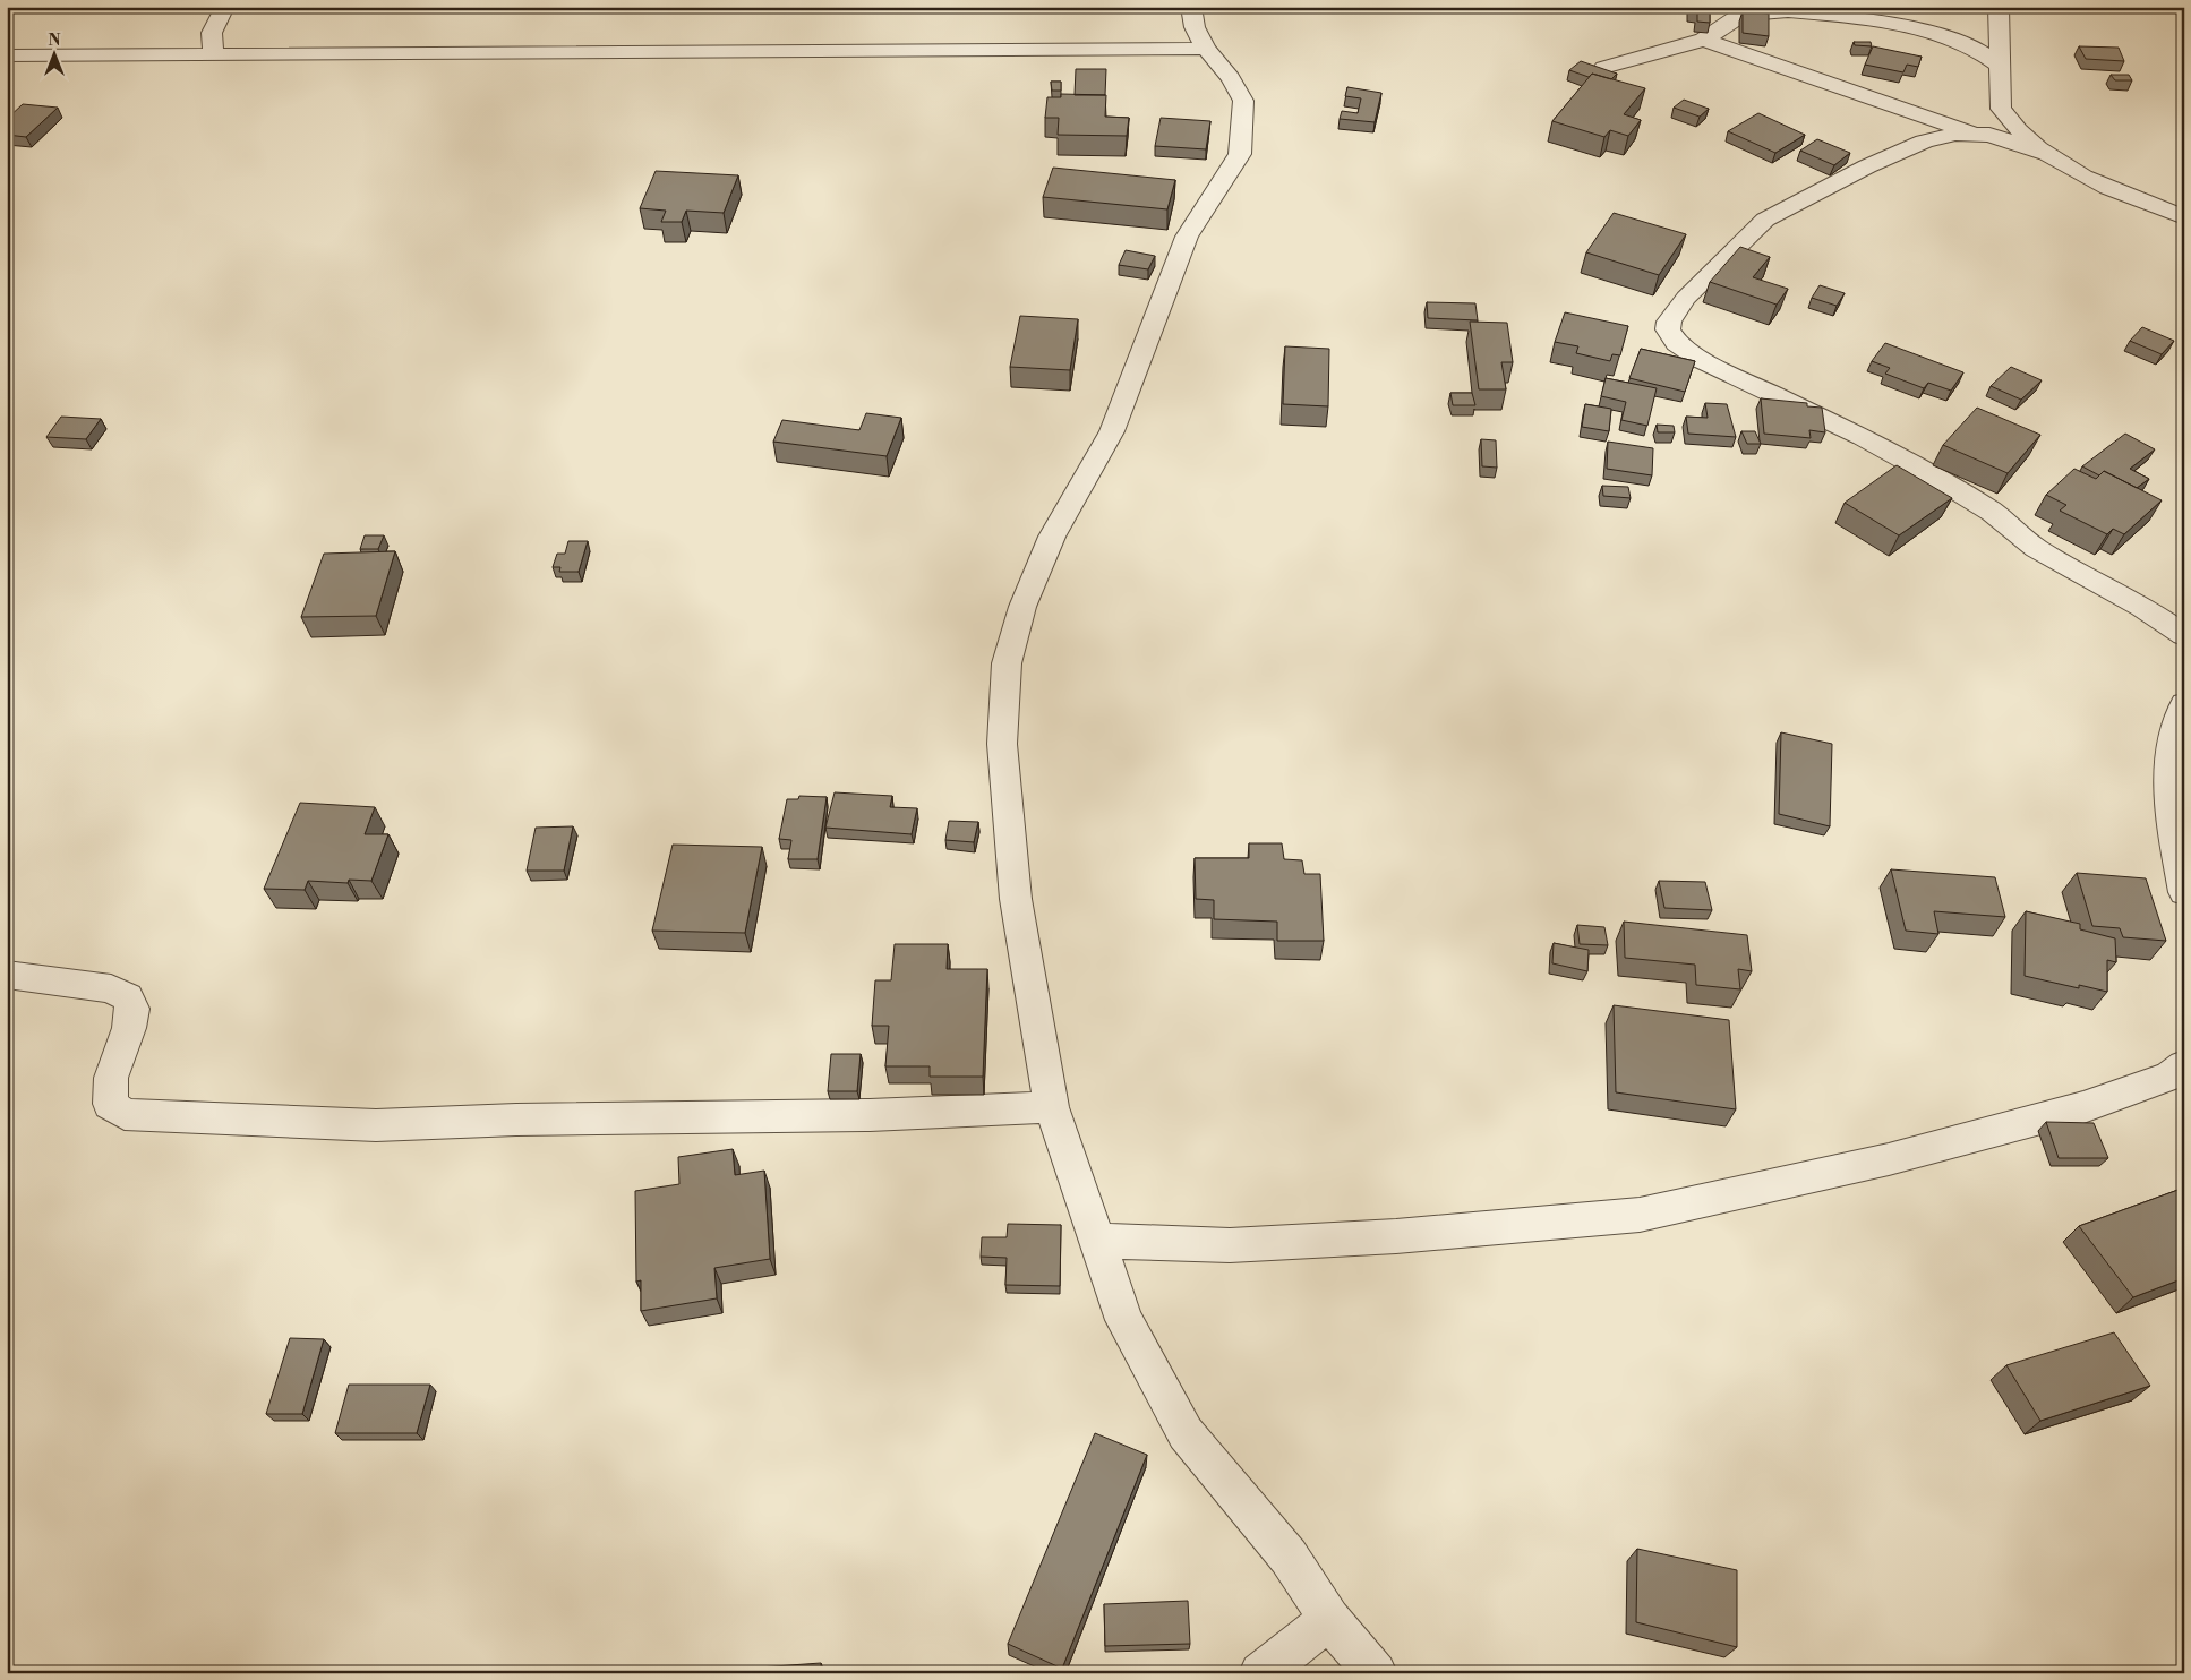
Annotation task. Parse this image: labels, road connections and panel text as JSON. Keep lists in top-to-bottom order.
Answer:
{
  "north": "top"
}
